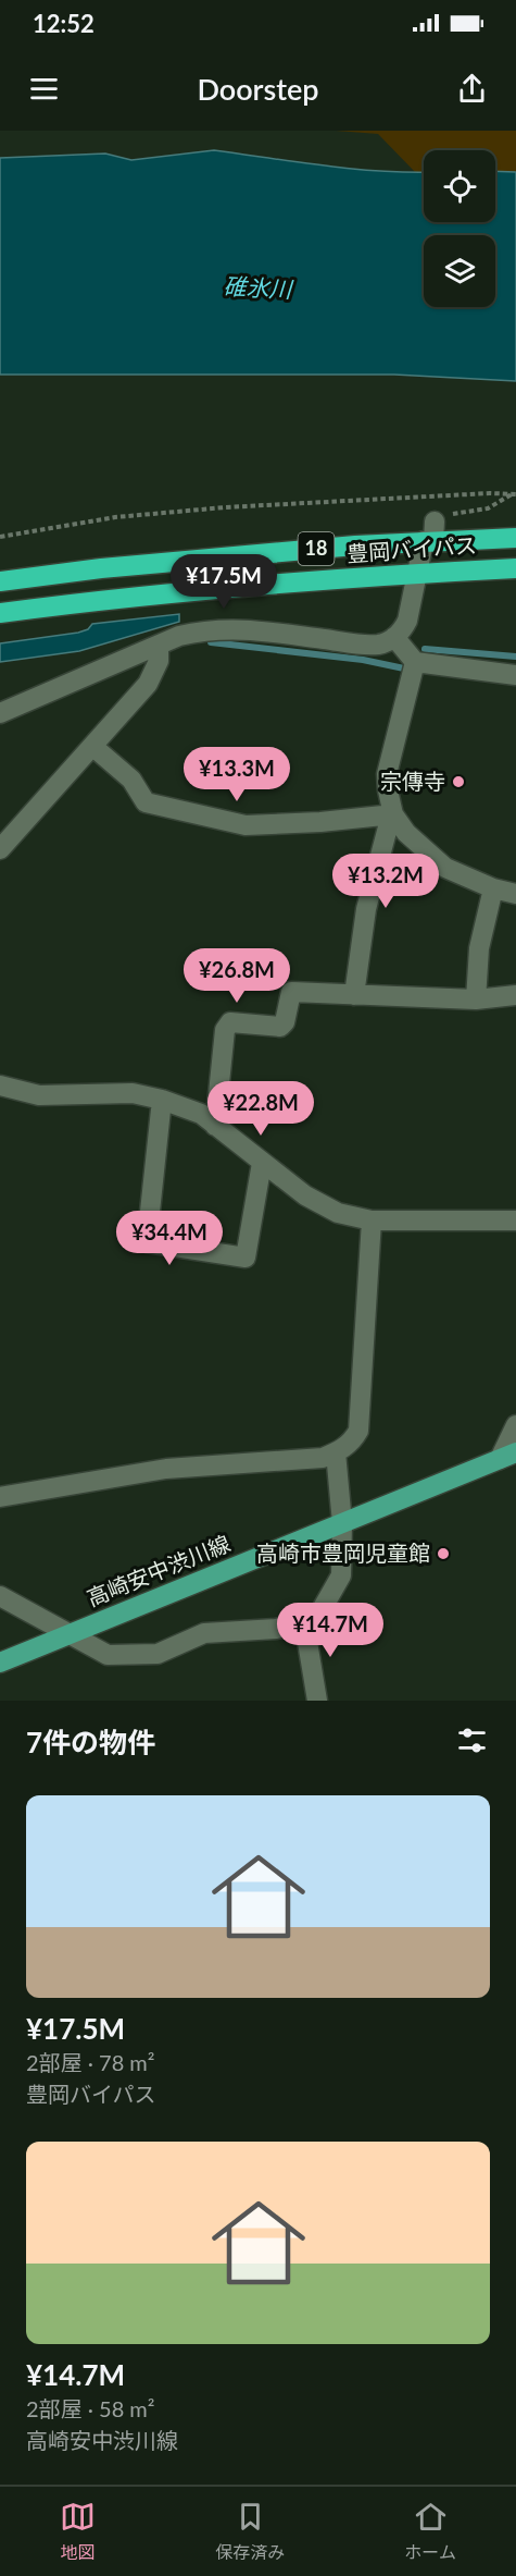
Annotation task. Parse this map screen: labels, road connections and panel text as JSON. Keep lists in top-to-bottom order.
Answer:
{
  "streets": {
    "highway": ["18", "豊岡バイパス"],
    "main road": ["高崎安中渋川線"]
  },
  "water": ["碓氷川"],
  "places": ["宗傳寺", "高崎市豊岡児童館"],
  "page": {
    "status": "12:52",
    "header": "Doorstep",
    "price": [
      "¥17.5M",
      "¥13.3M",
      "¥13.2M",
      "¥26.8M",
      "¥22.8M",
      "¥34.4M",
      "¥14.7M"
    ],
    "heading": "7件の物件",
    "list": [
      {
        "name": "¥17.5M",
        "note": "2部屋 · 78 m² · 豊岡バイパス"
      },
      {
        "name": "¥14.7M",
        "note": "2部屋 · 58 m² · 高崎安中渋川線"
      }
    ],
    "tabs": ["地図", "保存済み", "ホーム"]
  }
}
